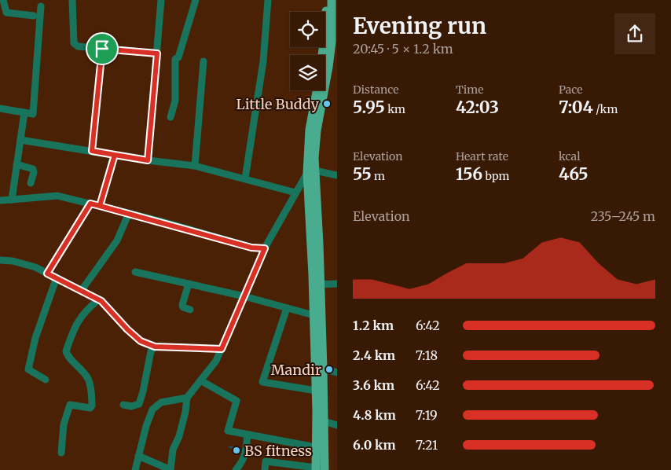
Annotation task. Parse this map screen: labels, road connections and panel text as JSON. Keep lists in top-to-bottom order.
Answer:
{
  "places": ["Little Buddy", "Mandir", "BS fitness"],
  "page": {
    "heading": ["Evening run", "20:45 · 5 × 1.2 km"],
    "stats": [
      ["Distance", "5.95 km"],
      ["Time", "42:03"],
      ["Pace", "7:04 /km"],
      ["Elevation", "55 m"],
      ["Heart rate", "156 bpm"],
      ["kcal", "465"]
    ],
    "chart": ["Elevation", "235–245 m"],
    "list": [
      {
        "name": "1.2 km",
        "note": "6:42"
      },
      {
        "name": "2.4 km",
        "note": "7:18"
      },
      {
        "name": "3.6 km",
        "note": "6:42"
      },
      {
        "name": "4.8 km",
        "note": "7:19"
      },
      {
        "name": "6.0 km",
        "note": "7:21"
      }
    ]
  }
}
